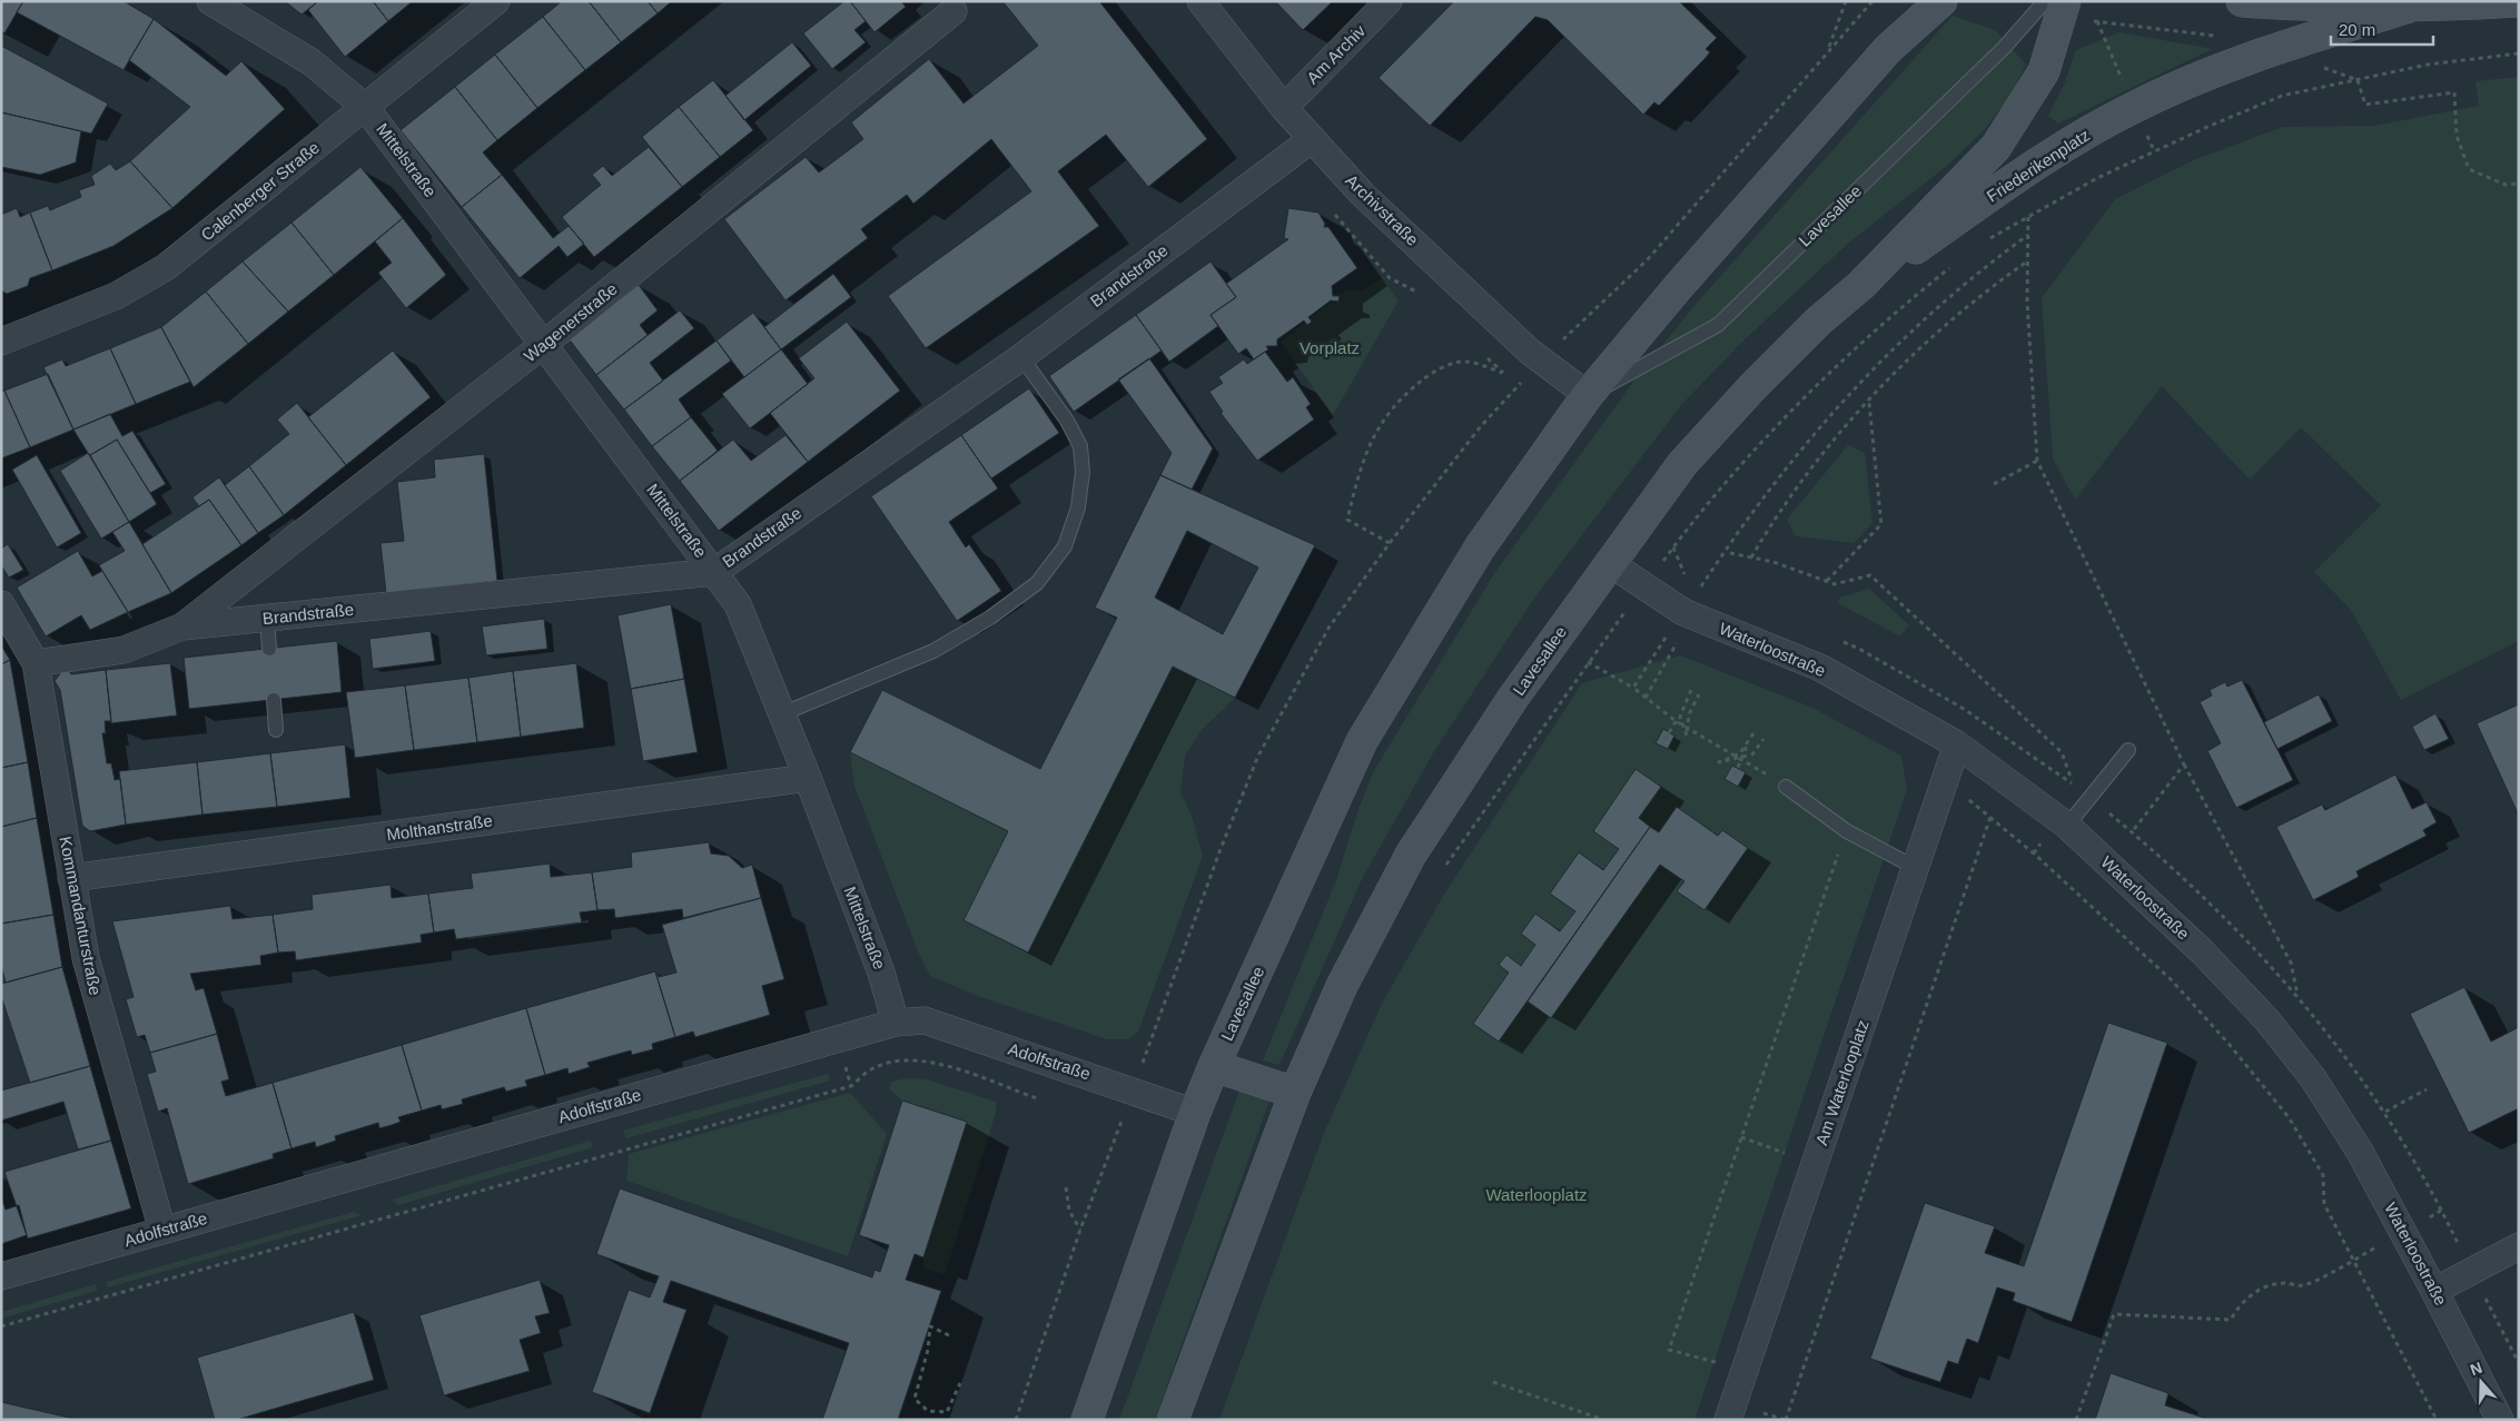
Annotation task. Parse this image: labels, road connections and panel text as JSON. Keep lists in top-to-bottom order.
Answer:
{
  "streets": {
    "main road": ["Friederikenplatz", "Lavesallee"],
    "street": [
      "Am Archiv",
      "Mittelstraße",
      "Calenberger Straße",
      "Archivstraße",
      "Brandstraße",
      "Wagenerstraße",
      "Waterloostraße",
      "Molthanstraße",
      "Kommandanturstraße",
      "Adolfstraße",
      "Am Waterlooplatz"
    ]
  },
  "crossings": [
    ["Am Archiv", "Archivstraße"],
    ["Mittelstraße", "Calenberger Straße"],
    ["Mittelstraße", "Brandstraße"],
    ["Mittelstraße", "Wagenerstraße"],
    ["Mittelstraße", "Molthanstraße"],
    ["Mittelstraße", "Adolfstraße"],
    ["Friederikenplatz", "Lavesallee"],
    ["Archivstraße", "Lavesallee"],
    ["Archivstraße", "Brandstraße"],
    ["Lavesallee", "Waterloostraße"],
    ["Lavesallee", "Adolfstraße"],
    ["Brandstraße", "Wagenerstraße"],
    ["Brandstraße", "Kommandanturstraße"],
    ["Waterloostraße", "Am Waterlooplatz"],
    ["Molthanstraße", "Kommandanturstraße"],
    ["Kommandanturstraße", "Adolfstraße"]
  ],
  "parks": ["Vorplatz", "Waterlooplatz"],
  "scale_bar": "20 m",
  "north": "top"
}
